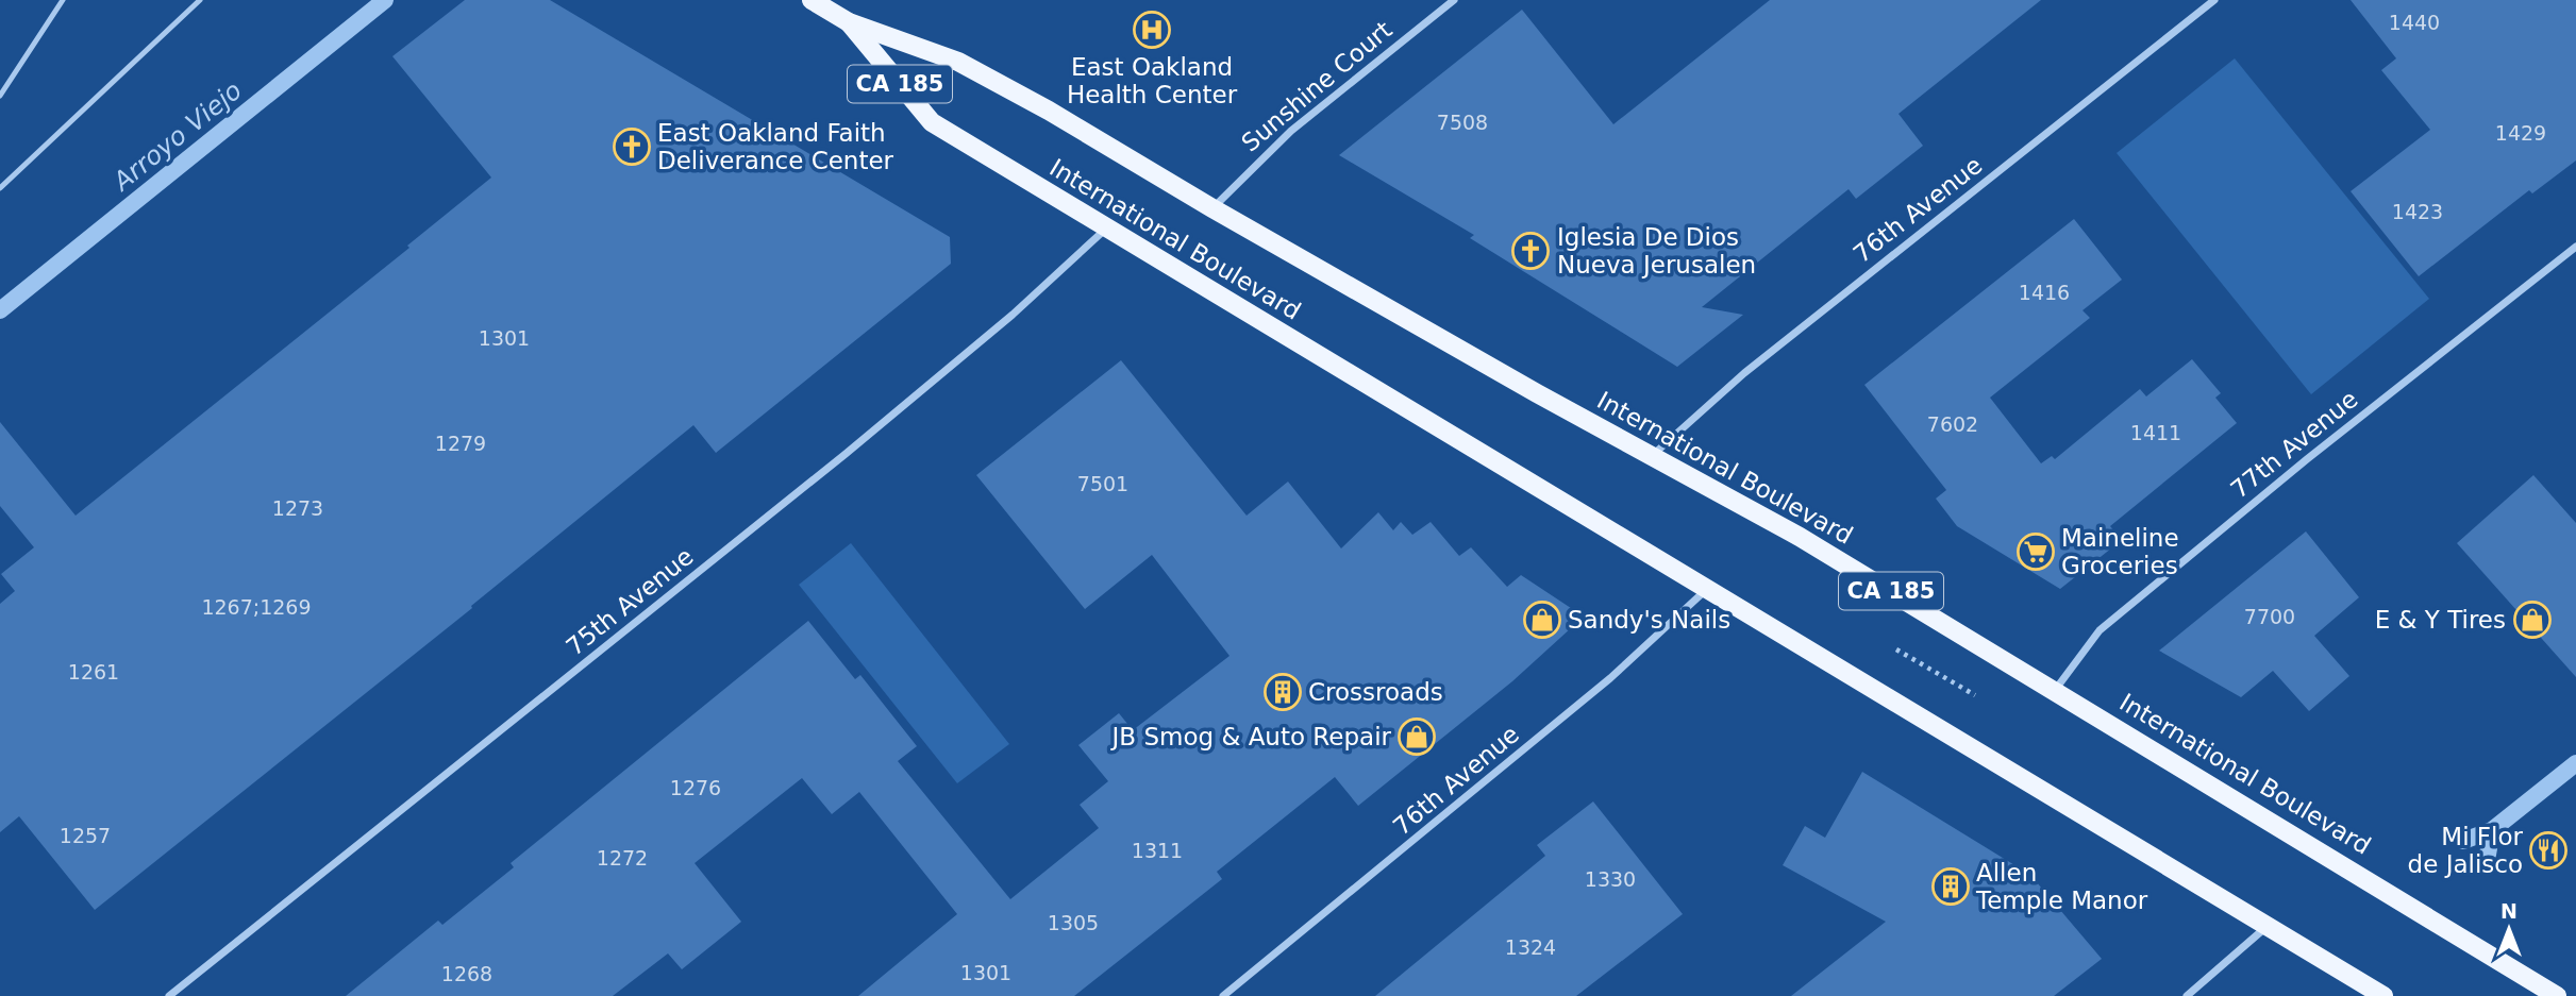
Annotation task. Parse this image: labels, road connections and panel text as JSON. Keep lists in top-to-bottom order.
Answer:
{
  "streets": {
    "main road": ["CA 185", "International Boulevard"],
    "street": [
      "Sunshine Court",
      "76th Avenue",
      "77th Avenue",
      "75th Avenue"
    ]
  },
  "crossings": [
    ["Sunshine Court", "International Boulevard"],
    ["76th Avenue", "International Boulevard"],
    ["International Boulevard", "77th Avenue"],
    ["International Boulevard", "75th Avenue"]
  ],
  "water": ["Arroyo Viejo"],
  "places": {
    "hospital": ["East Oakland Health Center"],
    "church": ["East Oakland Faith Deliverance Center", "Iglesia De Dios Nueva Jerusalen"],
    "supermarket": ["Maineline Groceries"],
    "shop": ["Sandy's Nails", "E & Y Tires", "JB Smog & Auto Repair"],
    "building": ["Crossroads", "Allen Temple Manor"],
    "restaurant": ["Mi Flor de Jalisco"]
  },
  "house_numbers": [
    "1440",
    "7508",
    "1429",
    "1423",
    "1416",
    "1301",
    "7602",
    "1411",
    "1279",
    "7501",
    "1273",
    "1267;1269",
    "7700",
    "1261",
    "1276",
    "1257",
    "1311",
    "1272",
    "1330",
    "1305",
    "1324",
    "1301",
    "1268"
  ],
  "north": "top"
}
